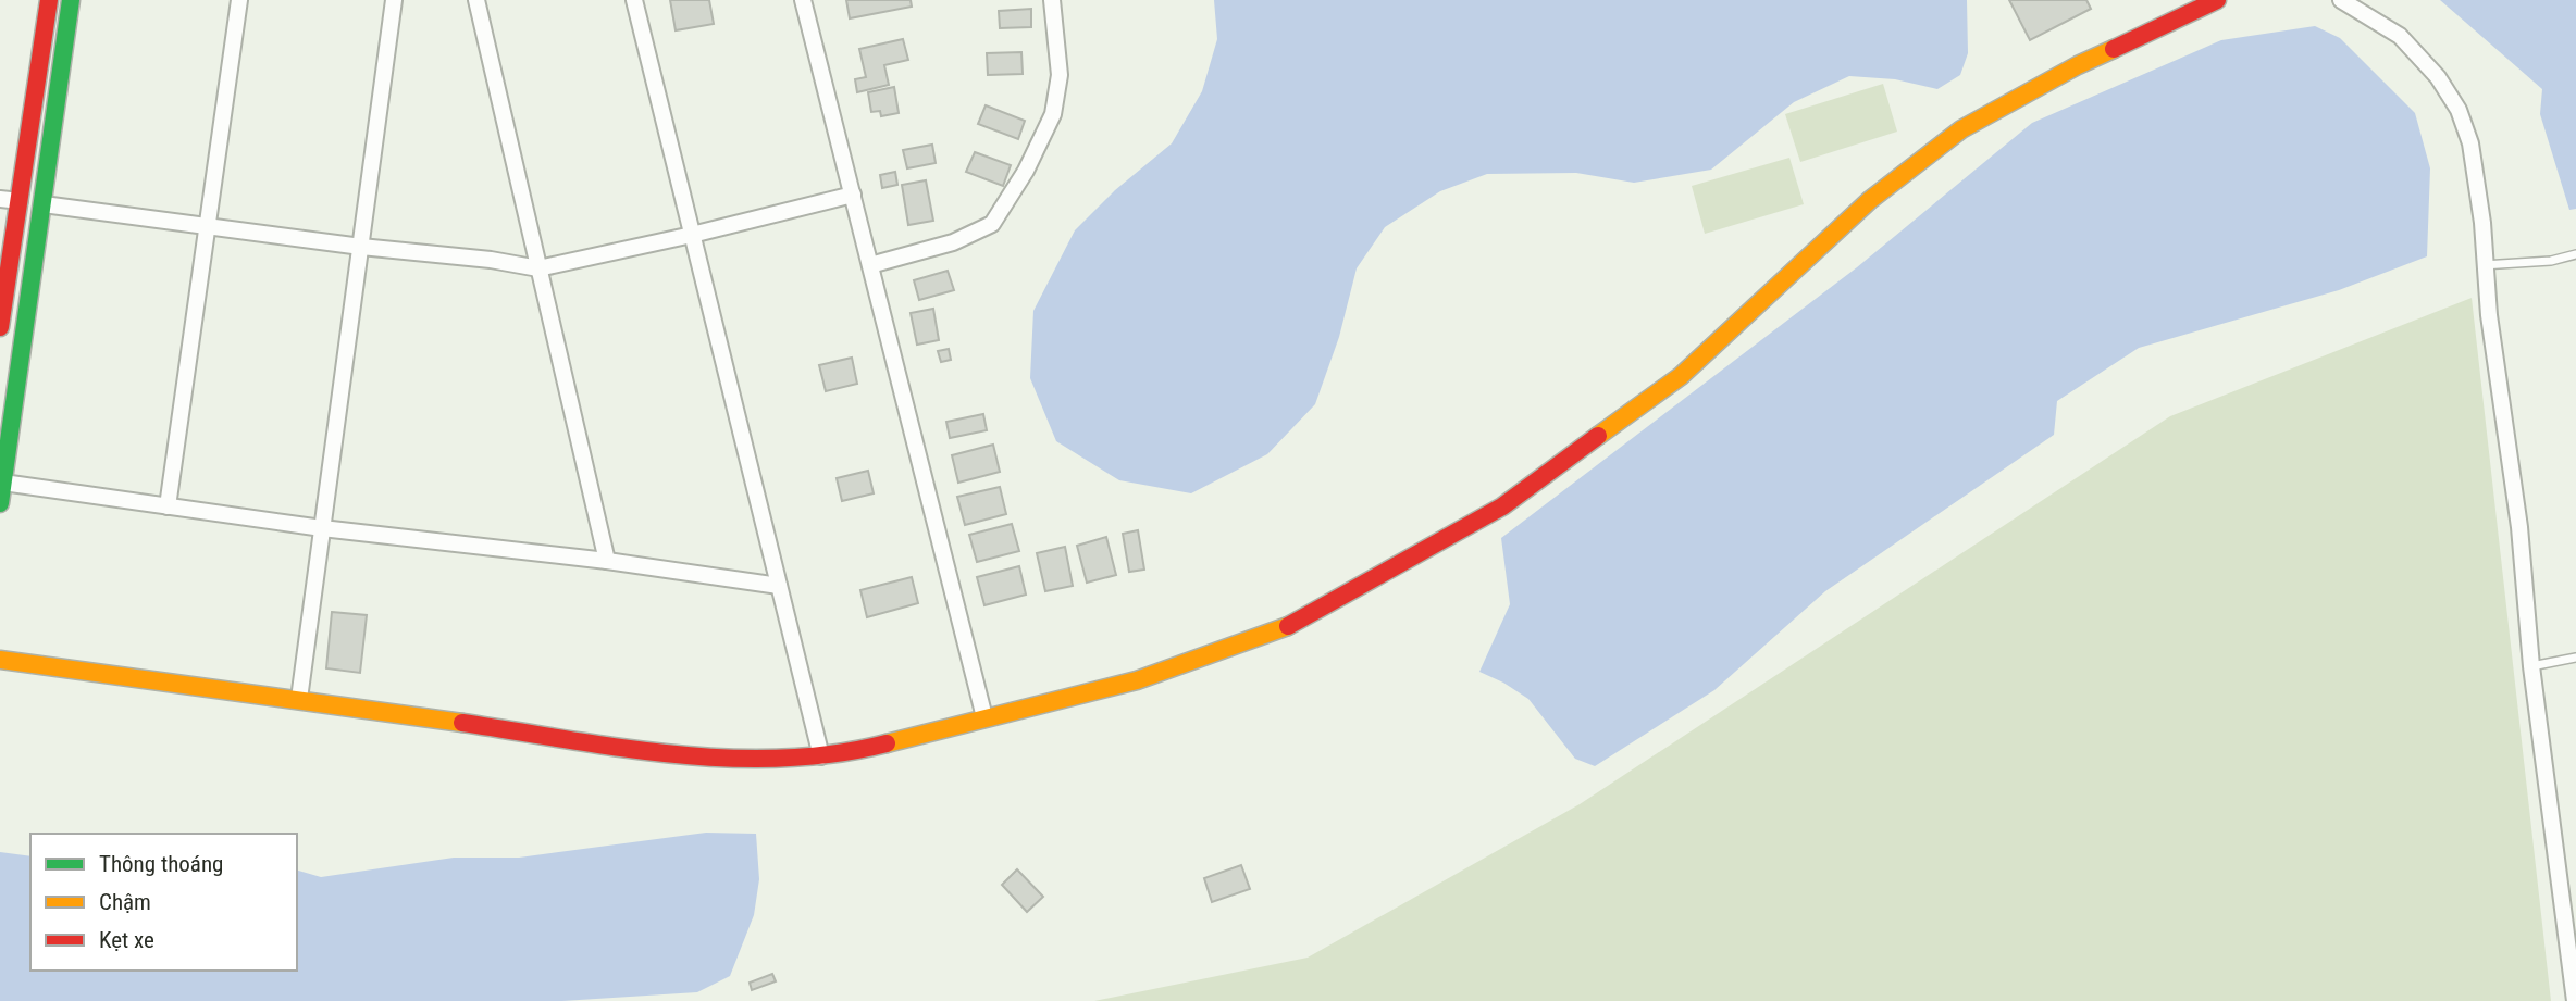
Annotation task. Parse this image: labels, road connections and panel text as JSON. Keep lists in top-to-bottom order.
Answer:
{
  "legend": ["Thông thoáng", "Chậm", "Kẹt xe"]
}
